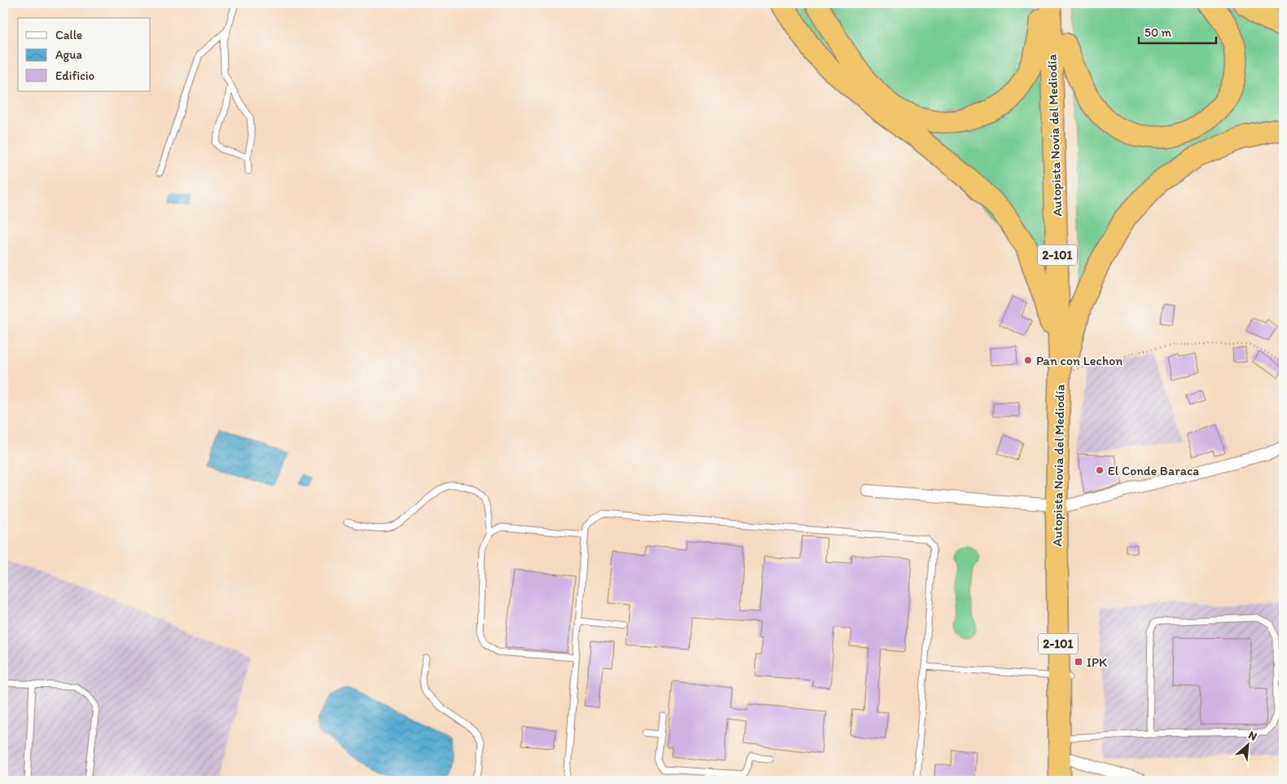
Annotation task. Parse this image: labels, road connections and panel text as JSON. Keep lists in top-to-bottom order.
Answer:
{
  "streets": {
    "highway": ["Autopista Novia del Mediodía", "2-101"]
  },
  "places": {
    "other": ["Pan con Lechon", "El Conde Baraca"],
    "transit": ["IPK"]
  },
  "legend": ["Calle", "Agua", "Edificio"],
  "scale_bar": "50 m",
  "north": "top right"
}
